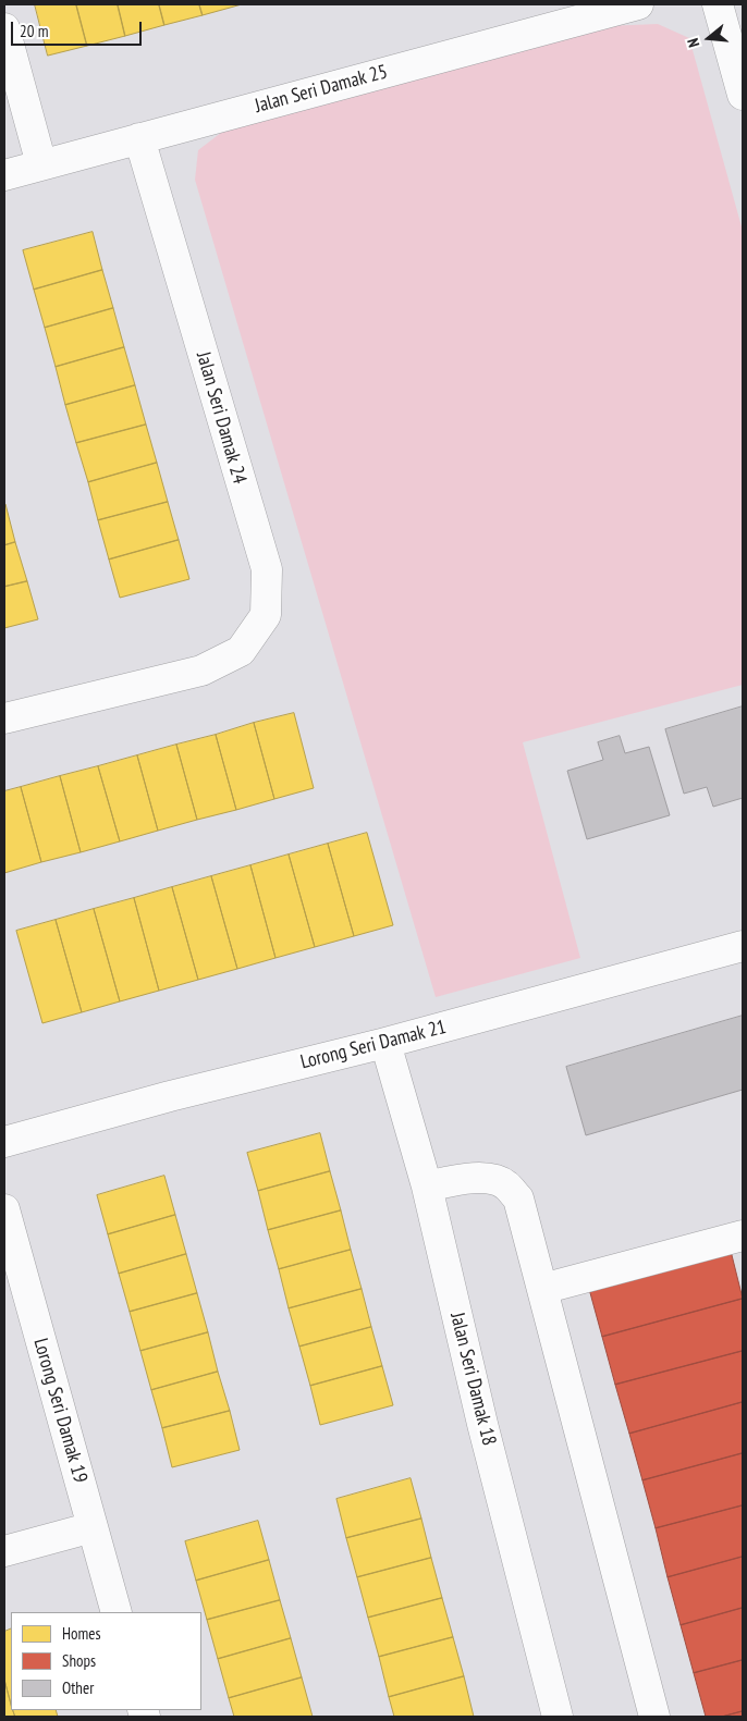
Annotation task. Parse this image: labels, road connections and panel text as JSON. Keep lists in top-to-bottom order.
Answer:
{
  "streets": {
    "street": [
      "Jalan Seri Damak 25",
      "Jalan Seri Damak 24",
      "Lorong Seri Damak 21",
      "Jalan Seri Damak 18",
      "Lorong Seri Damak 19"
    ]
  },
  "crossings": [
    ["Jalan Seri Damak 25", "Jalan Seri Damak 24"],
    ["Lorong Seri Damak 21", "Jalan Seri Damak 18"]
  ],
  "legend": ["Homes", "Shops", "Other"],
  "scale_bar": "20 m",
  "north": "left"
}
